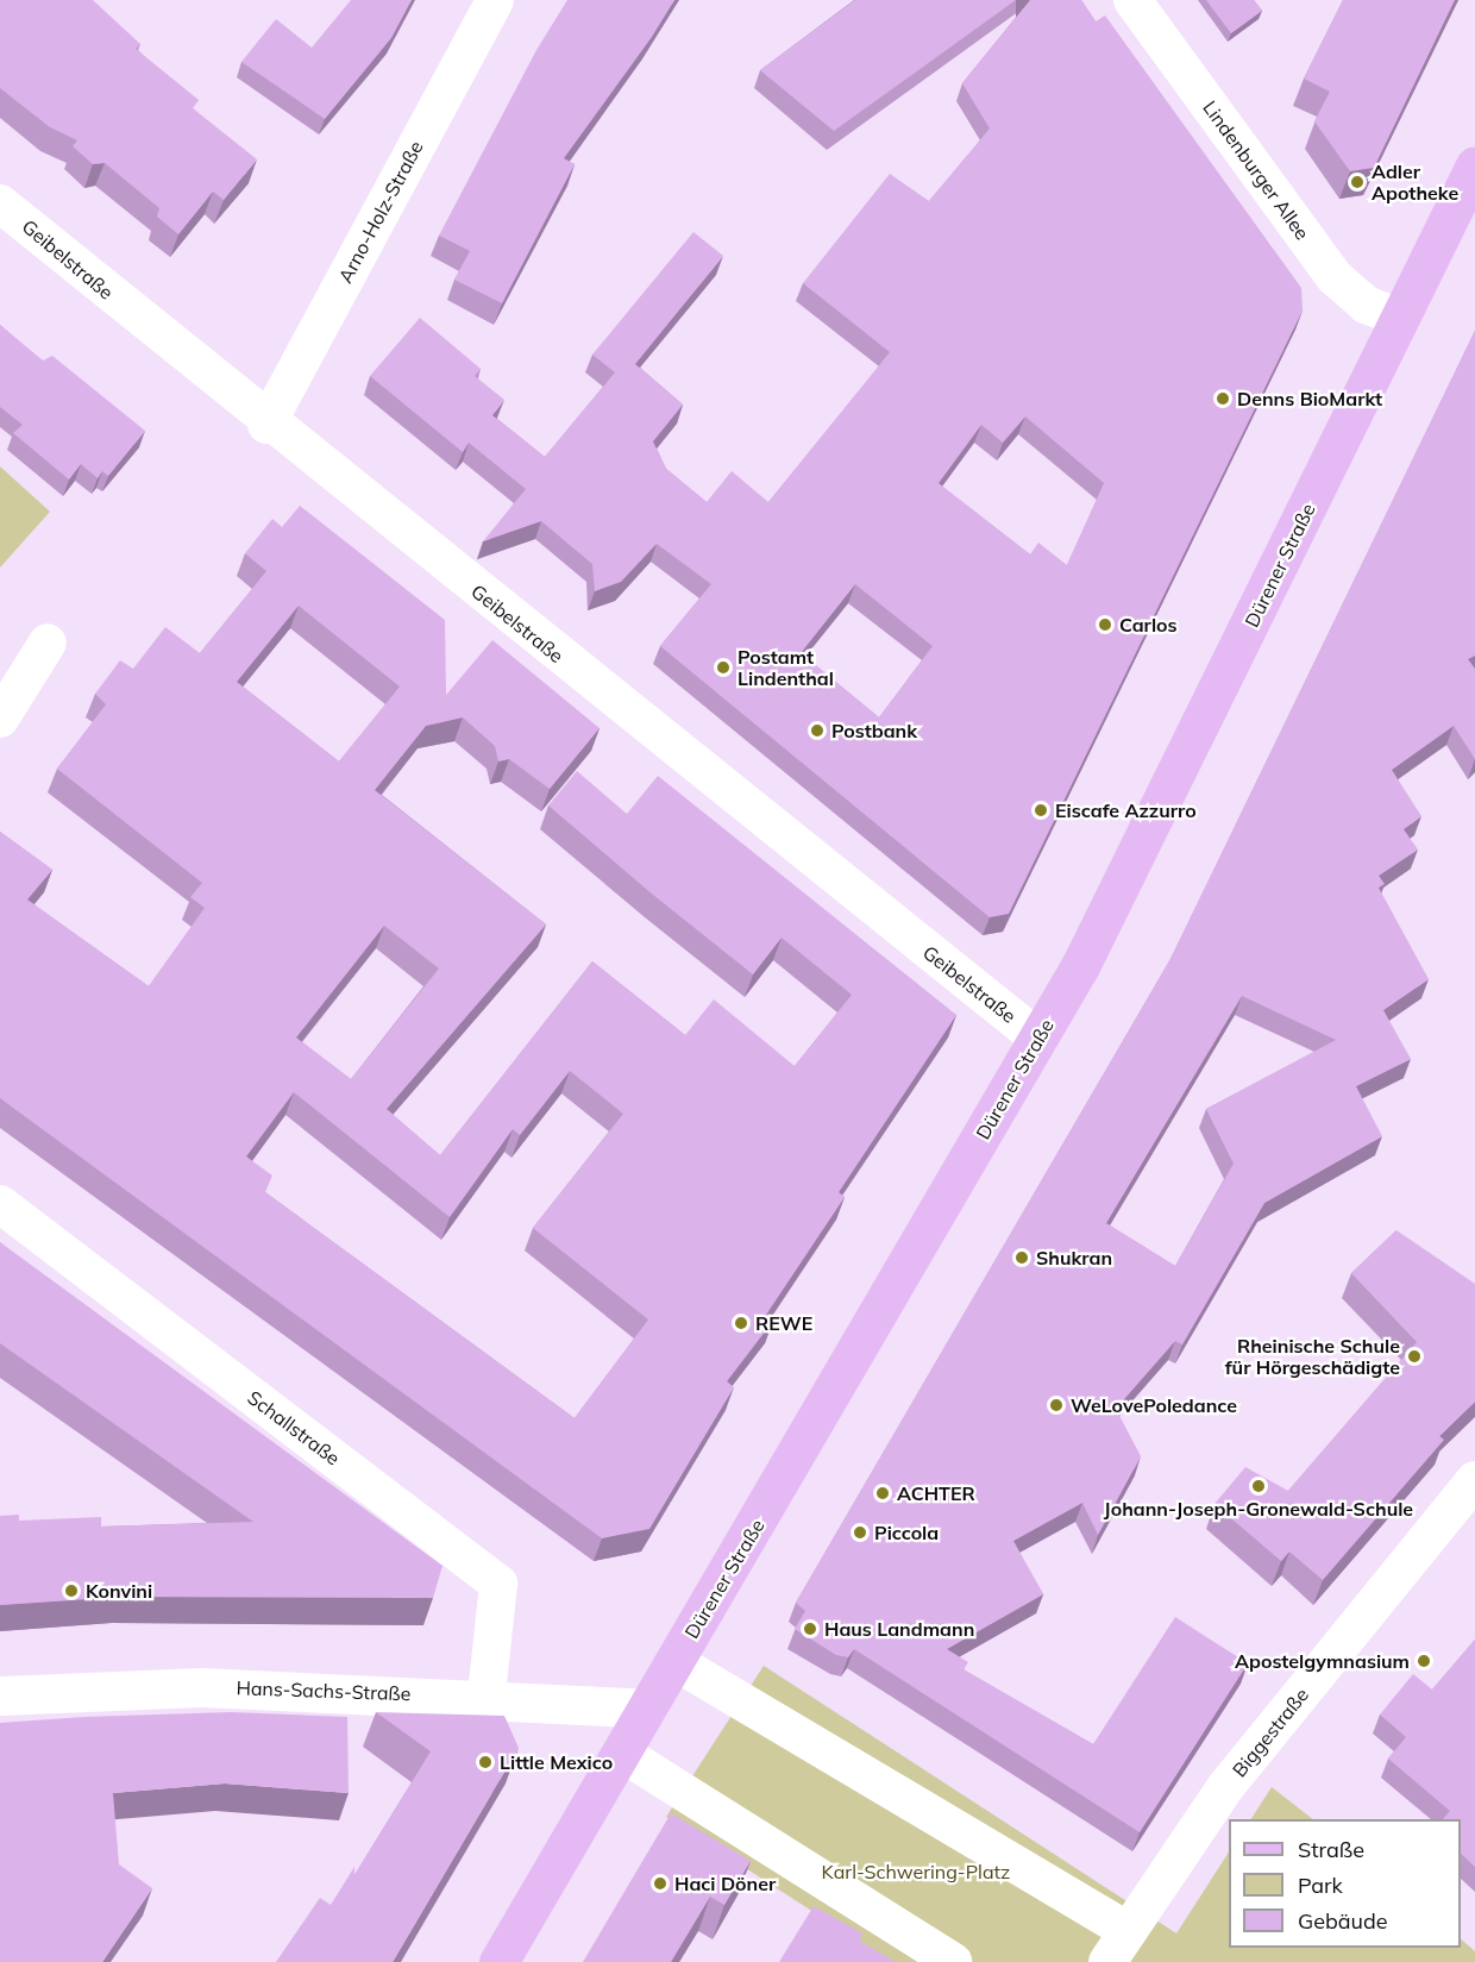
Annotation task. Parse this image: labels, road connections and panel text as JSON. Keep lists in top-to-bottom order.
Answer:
{
  "streets": {
    "main road": ["Dürener Straße"],
    "street": [
      "Lindenburger Allee",
      "Arno-Holz-Straße",
      "Geibelstraße",
      "Schallstraße",
      "Hans-Sachs-Straße",
      "Biggestraße"
    ]
  },
  "crossings": [
    ["Lindenburger Allee", "Dürener Straße"],
    ["Arno-Holz-Straße", "Geibelstraße"],
    ["Geibelstraße", "Dürener Straße"],
    ["Dürener Straße", "Hans-Sachs-Straße"],
    ["Schallstraße", "Hans-Sachs-Straße"]
  ],
  "parks": ["Karl-Schwering-Platz"],
  "places": [
    "Adler Apotheke",
    "Denns BioMarkt",
    "Carlos",
    "Postamt Lindenthal",
    "Postbank",
    "Eiscafe Azzurro",
    "Shukran",
    "REWE",
    "Rheinische Schule für Hörgeschädigte",
    "WeLovePoledance",
    "Johann-Joseph-Gronewald-Schule",
    "ACHTER",
    "Piccola",
    "Konvini",
    "Haus Landmann",
    "Apostelgymnasium",
    "Little Mexico",
    "Haci Döner"
  ],
  "legend": ["Straße", "Park", "Gebäude"]
}
